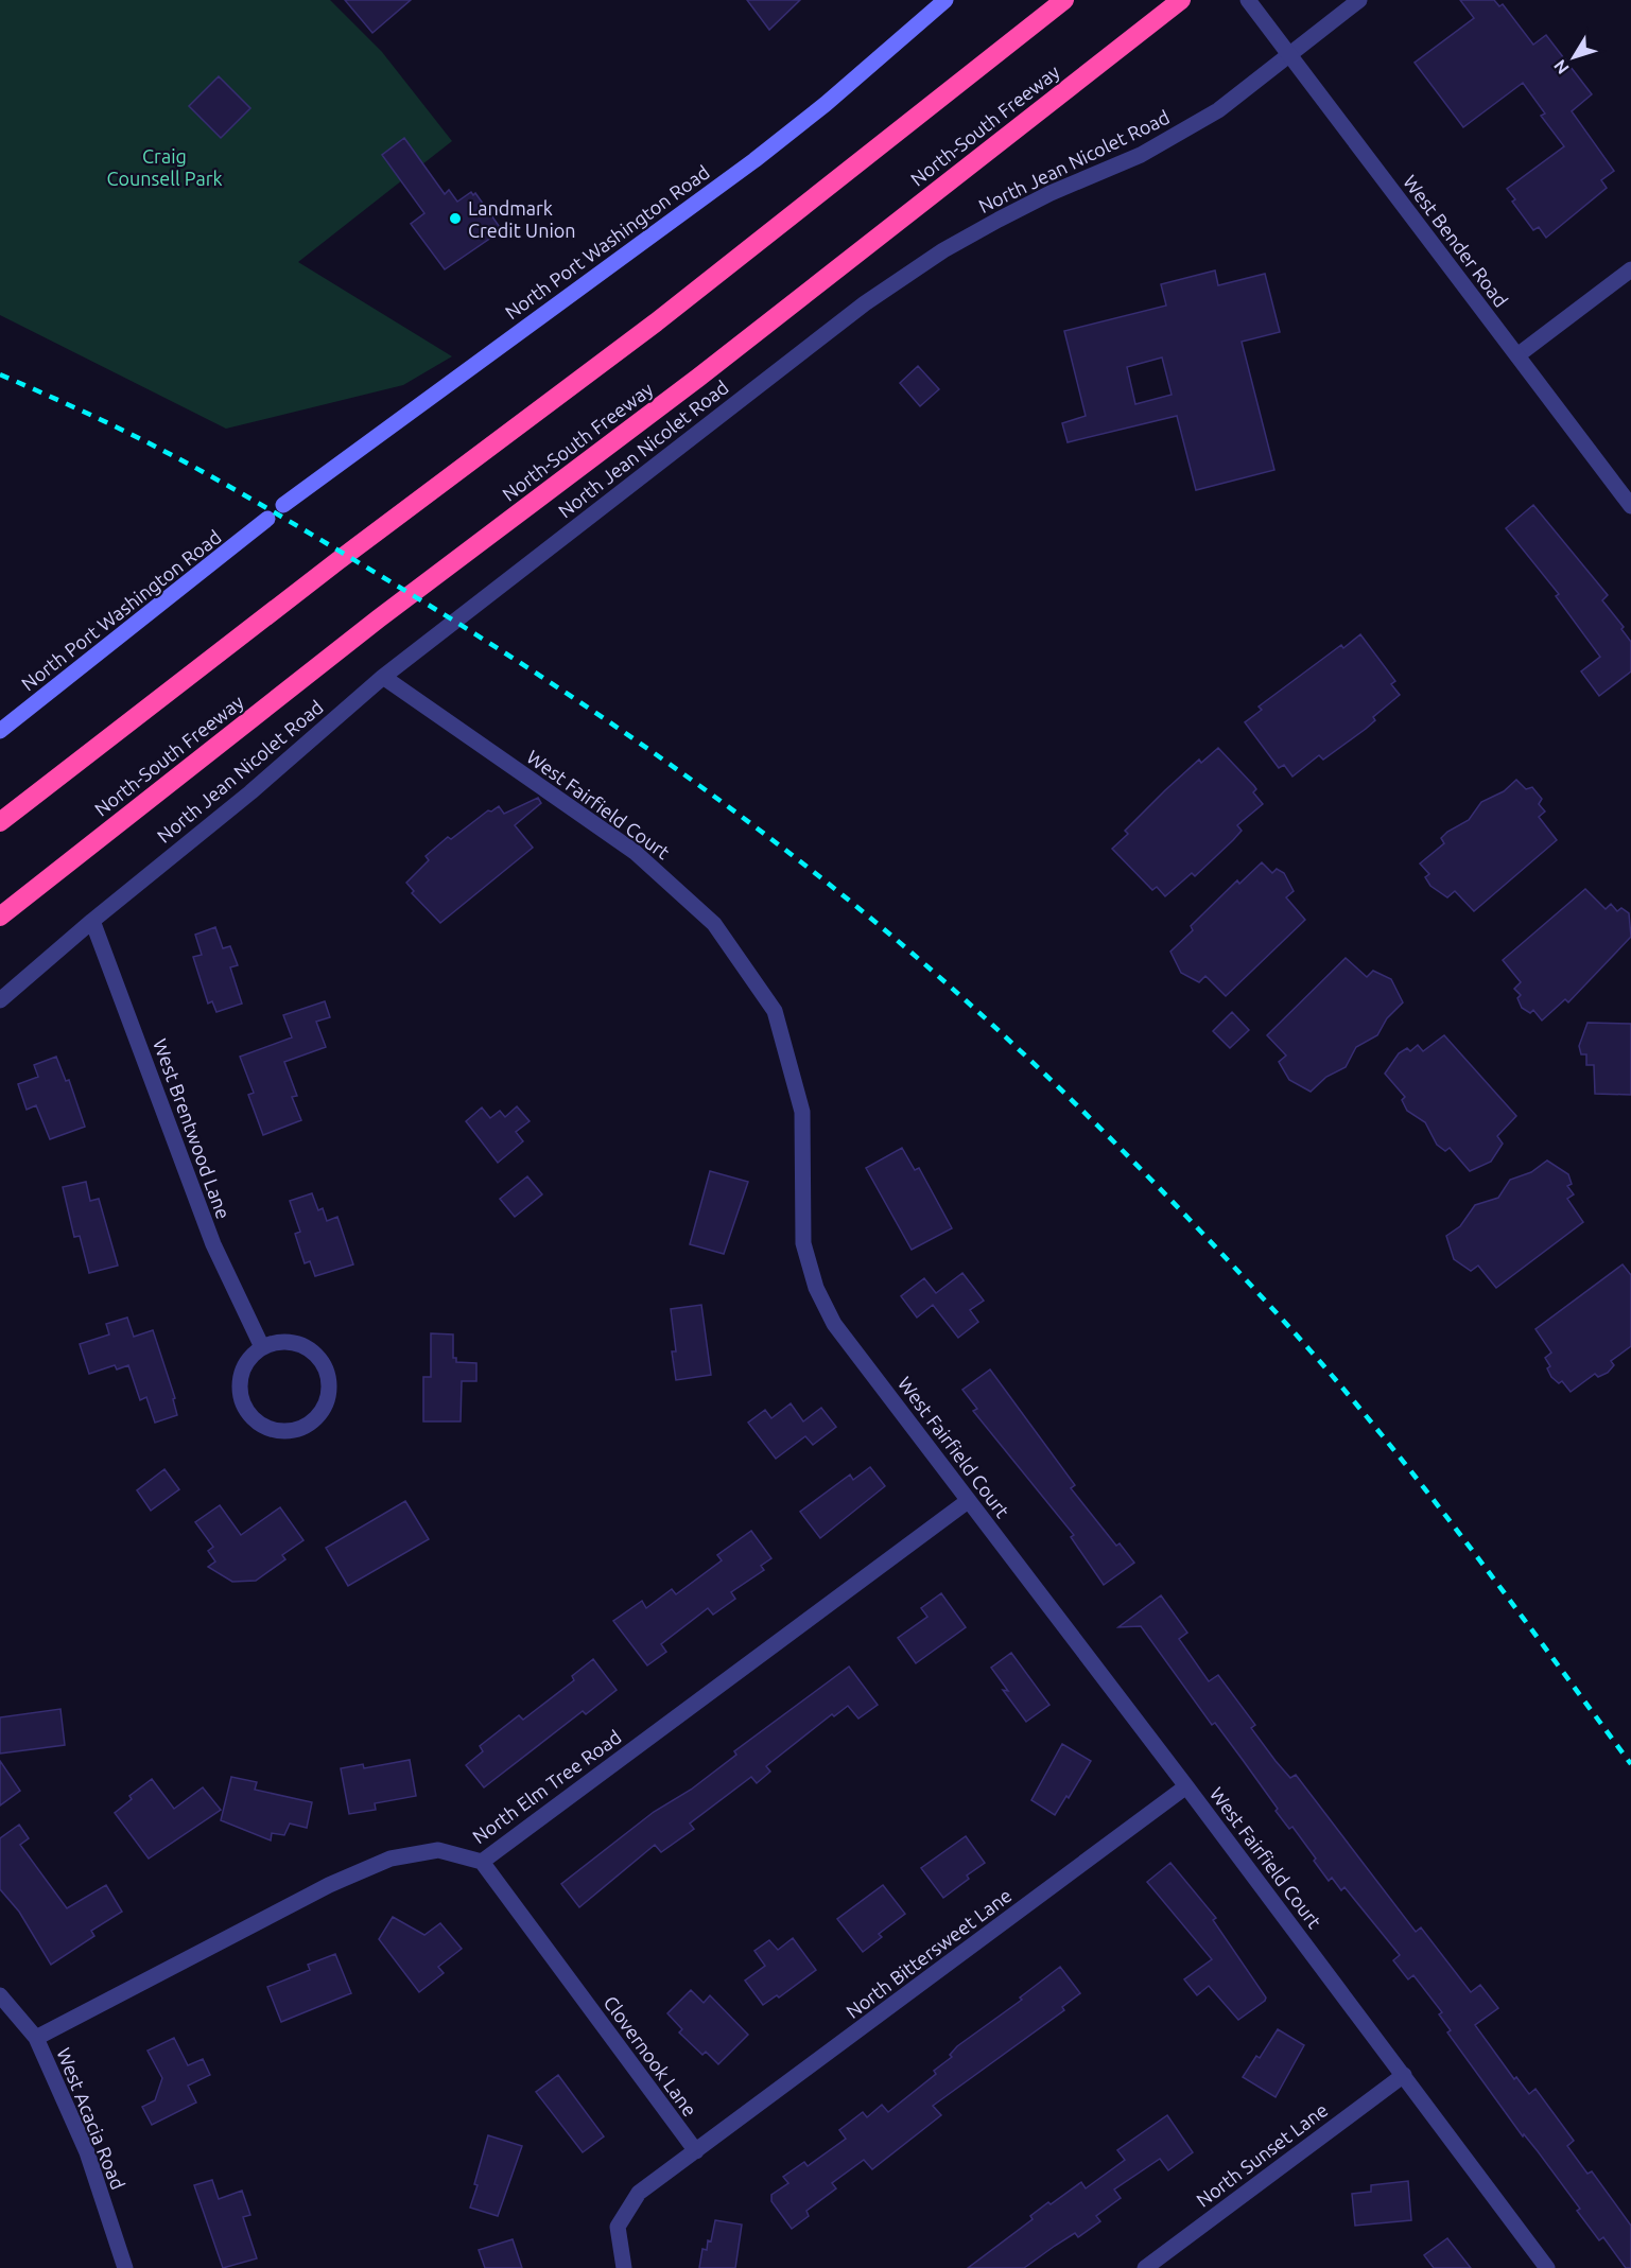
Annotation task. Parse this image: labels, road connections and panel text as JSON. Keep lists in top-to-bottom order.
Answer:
{
  "streets": {
    "highway": ["North-South Freeway"],
    "main road": ["North Port Washington Road"],
    "street": [
      "North Jean Nicolet Road",
      "West Bender Road",
      "West Fairfield Court",
      "West Brentwood Lane",
      "North Elm Tree Road",
      "North Bittersweet Lane",
      "Clovernook Lane",
      "West Acacia Road",
      "North Sunset Lane"
    ]
  },
  "crossings": [
    ["North Jean Nicolet Road", "West Bender Road"],
    ["North Jean Nicolet Road", "West Fairfield Court"],
    ["North Jean Nicolet Road", "West Brentwood Lane"],
    ["West Fairfield Court", "North Elm Tree Road"],
    ["West Fairfield Court", "North Bittersweet Lane"],
    ["West Fairfield Court", "North Sunset Lane"],
    ["North Elm Tree Road", "Clovernook Lane"],
    ["North Elm Tree Road", "West Acacia Road"],
    ["North Bittersweet Lane", "Clovernook Lane"]
  ],
  "parks": ["Craig Counsell Park"],
  "places": ["Landmark Credit Union"],
  "north": "bottom left"
}
